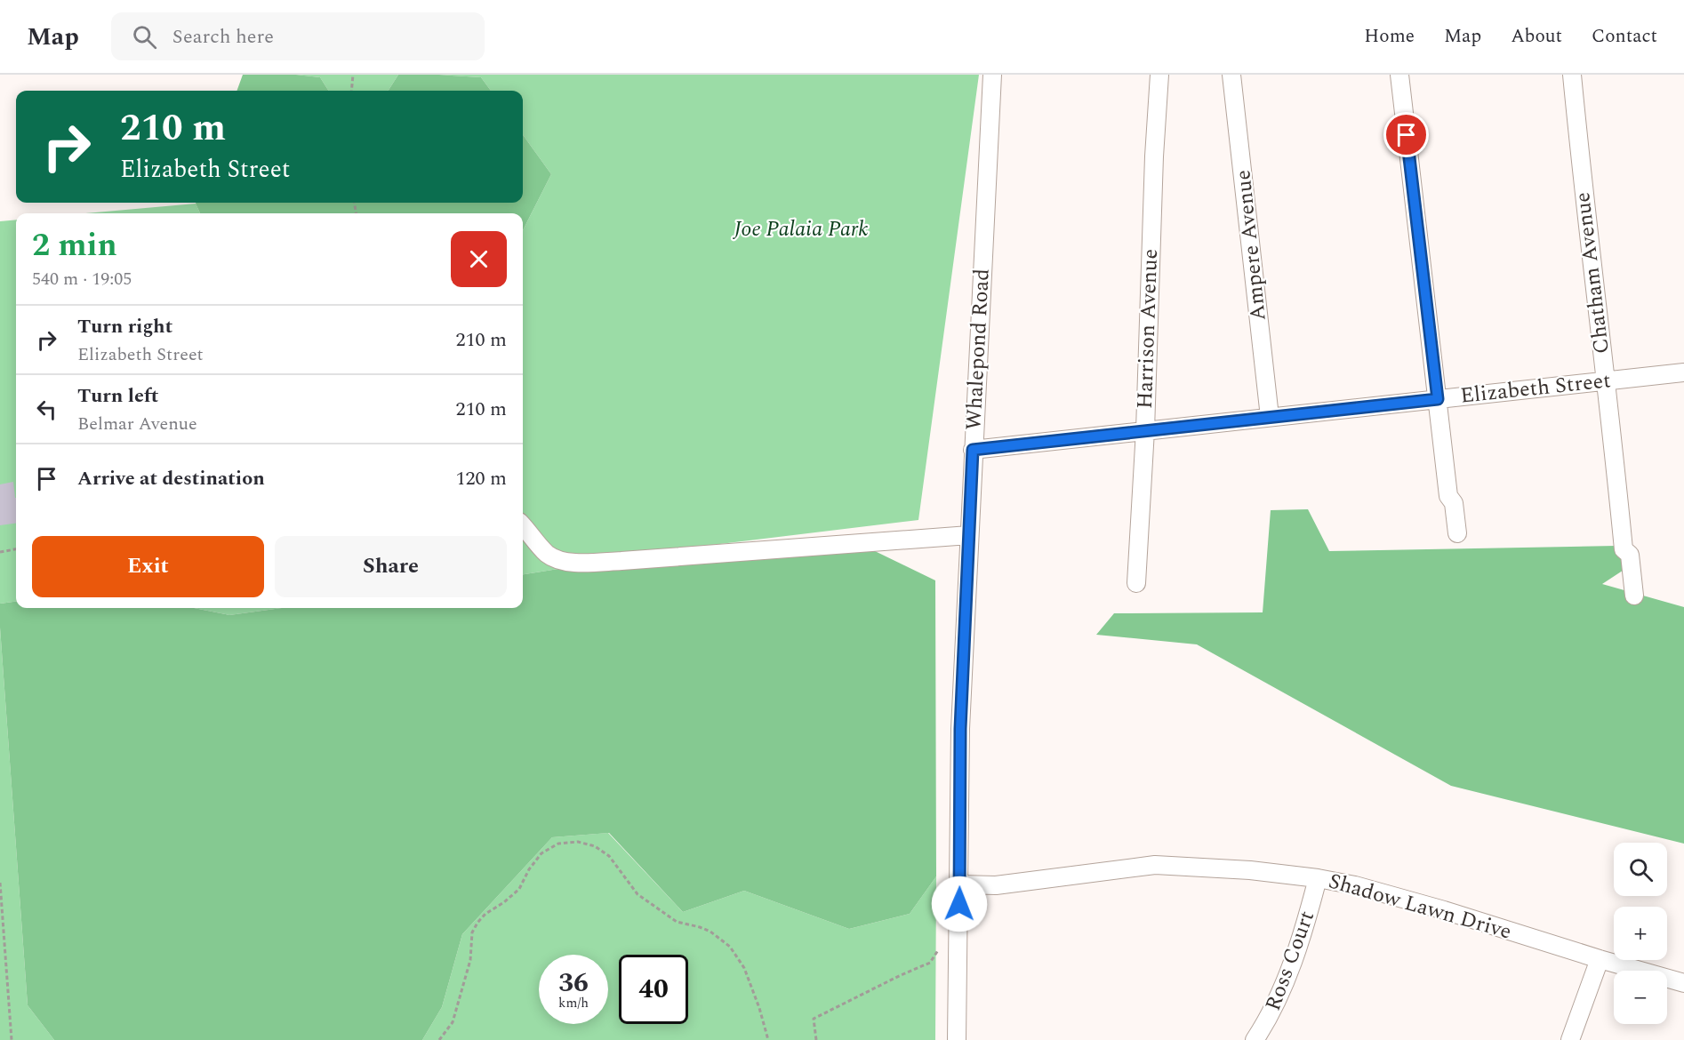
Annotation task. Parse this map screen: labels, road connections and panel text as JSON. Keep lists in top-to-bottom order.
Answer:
{
  "streets": {
    "street": [
      "Ampere Avenue",
      "Chatham Avenue",
      "Harrison Avenue",
      "Whalepond Road",
      "Elizabeth Street",
      "Shadow Lawn Drive",
      "Ross Court"
    ]
  },
  "crossings": [
    ["Ampere Avenue", "Elizabeth Street"],
    ["Chatham Avenue", "Elizabeth Street"],
    ["Harrison Avenue", "Elizabeth Street"],
    ["Whalepond Road", "Elizabeth Street"],
    ["Whalepond Road", "Shadow Lawn Drive"],
    ["Shadow Lawn Drive", "Ross Court"]
  ],
  "parks": ["Joe Palaia Park"],
  "page": {
    "header": "Map",
    "search": "Search here",
    "nav": [
      "Home",
      "Map",
      "About",
      "Contact"
    ],
    "turn": ["210 m", "Elizabeth Street"],
    "heading": ["2 min", "540 m · 19:05"],
    "list": [
      {
        "name": "Turn right",
        "note": "Elizabeth Street",
        "value": "210 m"
      },
      {
        "name": "Turn left",
        "note": "Belmar Avenue",
        "value": "210 m"
      },
      {
        "name": "Arrive at destination",
        "value": "120 m"
      }
    ],
    "buttons": ["Exit", "Share"],
    "map_buttons": ["+", "−"],
    "speed": "36 km/h",
    "limit": "40"
  }
}
